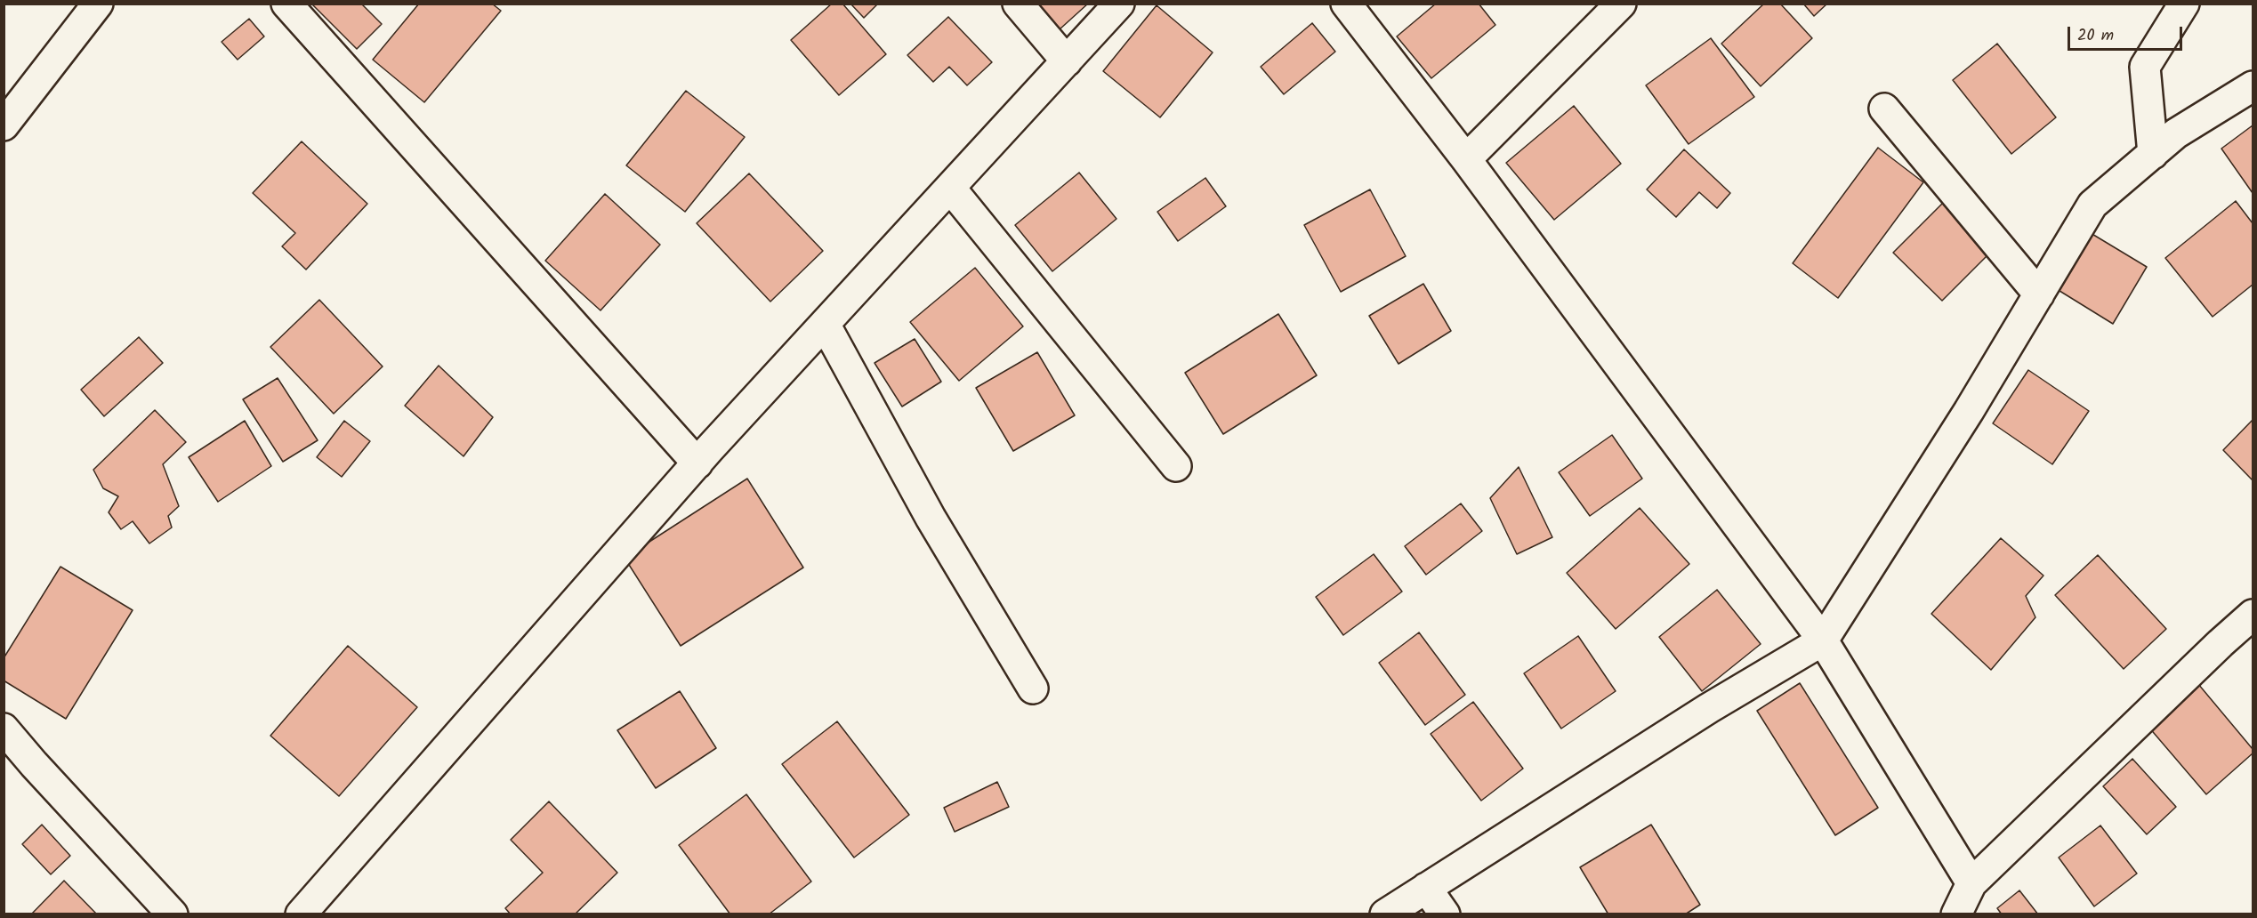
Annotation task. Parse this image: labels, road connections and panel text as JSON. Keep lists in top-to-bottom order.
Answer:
{
  "scale_bar": "20 m"
}
